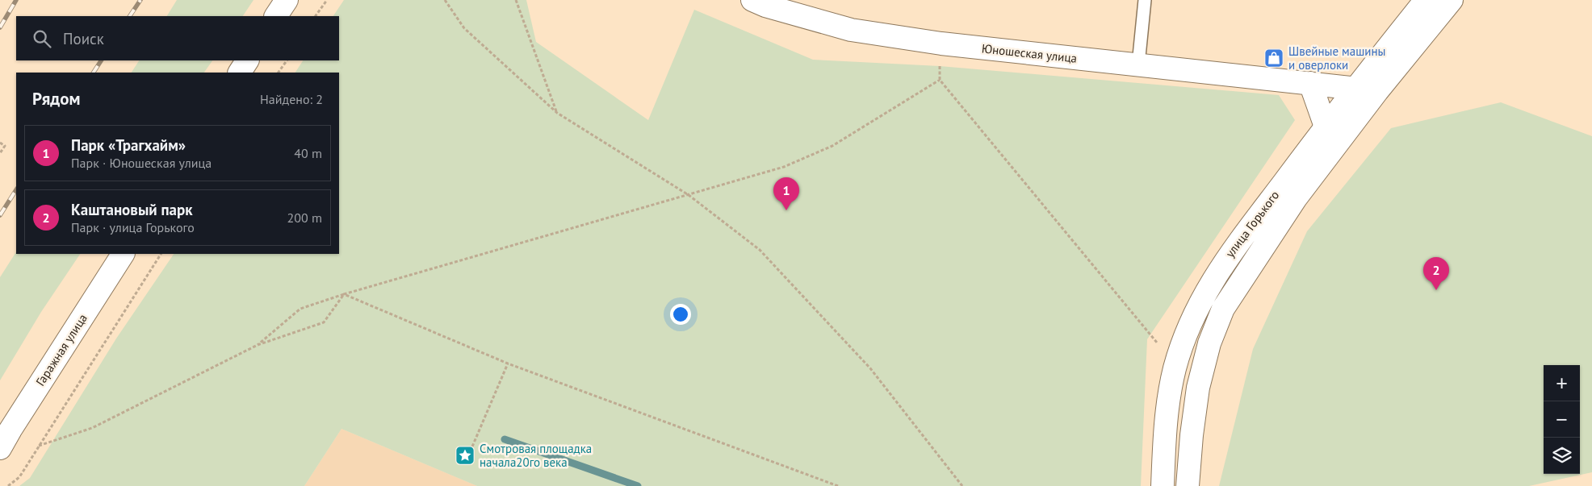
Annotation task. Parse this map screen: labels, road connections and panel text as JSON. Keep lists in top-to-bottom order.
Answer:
{
  "streets": {
    "main road": ["Юношеская улица", "улица Горького", "Гаражная улица"]
  },
  "crossings": [
    ["Юношеская улица", "улица Горького"]
  ],
  "places": {
    "shop": ["Швейные машины и оверлоки"],
    "place": ["Смотровая площадка начала20го века"]
  },
  "page": {
    "search": "Поиск",
    "heading": ["Рядом", "Найдено: 2"],
    "list": [
      {
        "mark": "1",
        "name": "Парк «Трагхайм»",
        "note": "Парк · Юношеская улица",
        "value": "40 m"
      },
      {
        "mark": "2",
        "name": "Каштановый парк",
        "note": "Парк · улица Горького",
        "value": "200 m"
      }
    ],
    "pins": ["1", "2"],
    "map_buttons": ["+", "−"]
  }
}
